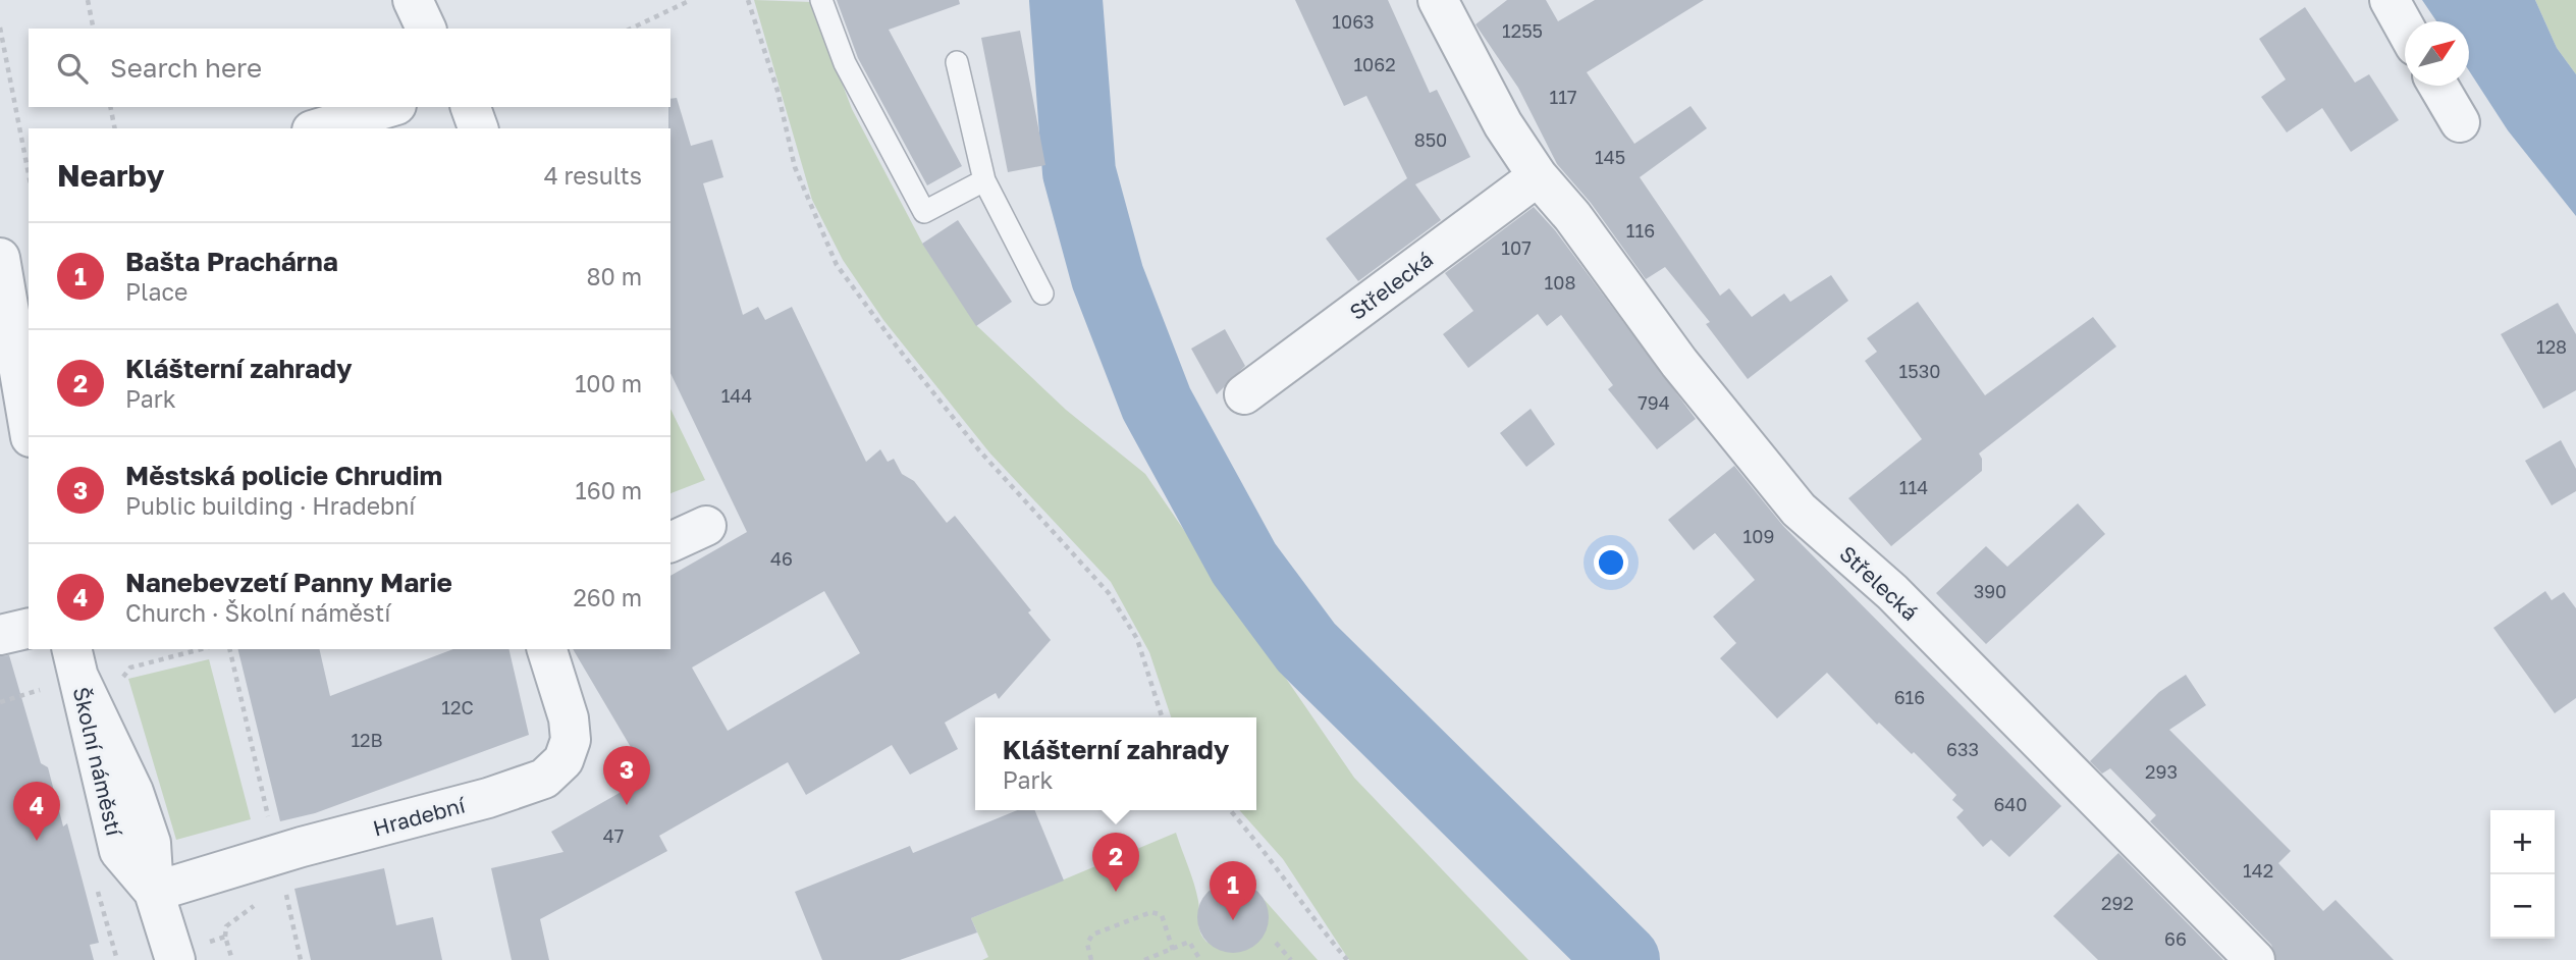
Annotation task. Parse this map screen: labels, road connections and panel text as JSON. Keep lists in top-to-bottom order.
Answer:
{
  "streets": {
    "street": ["Střelecká", "Školní náměstí", "Hradební"]
  },
  "crossings": [
    ["Školní náměstí", "Hradební"]
  ],
  "house_numbers": [
    "1063",
    "1255",
    "1062",
    "117",
    "850",
    "145",
    "116",
    "107",
    "108",
    "128",
    "1530",
    "144",
    "794",
    "114",
    "109",
    "46",
    "390",
    "616",
    "12C",
    "12B",
    "633",
    "293",
    "640",
    "47",
    "142",
    "292",
    "66"
  ],
  "north": "top right",
  "page": {
    "search": "Search here",
    "heading": ["Nearby", "4 results"],
    "list": [
      {
        "mark": "1",
        "name": "Bašta Prachárna",
        "note": "Place",
        "value": "80 m"
      },
      {
        "mark": "2",
        "name": "Klášterní zahrady",
        "note": "Park",
        "value": "100 m"
      },
      {
        "mark": "3",
        "name": "Městská policie Chrudim",
        "note": "Public building · Hradební",
        "value": "160 m"
      },
      {
        "mark": "4",
        "name": "Nanebevzetí Panny Marie",
        "note": "Church · Školní náměstí",
        "value": "260 m"
      }
    ],
    "popup": ["Klášterní zahrady", "Park"],
    "pins": [
      "3",
      "4",
      "2",
      "1"
    ],
    "map_buttons": ["+", "−"]
  }
}
